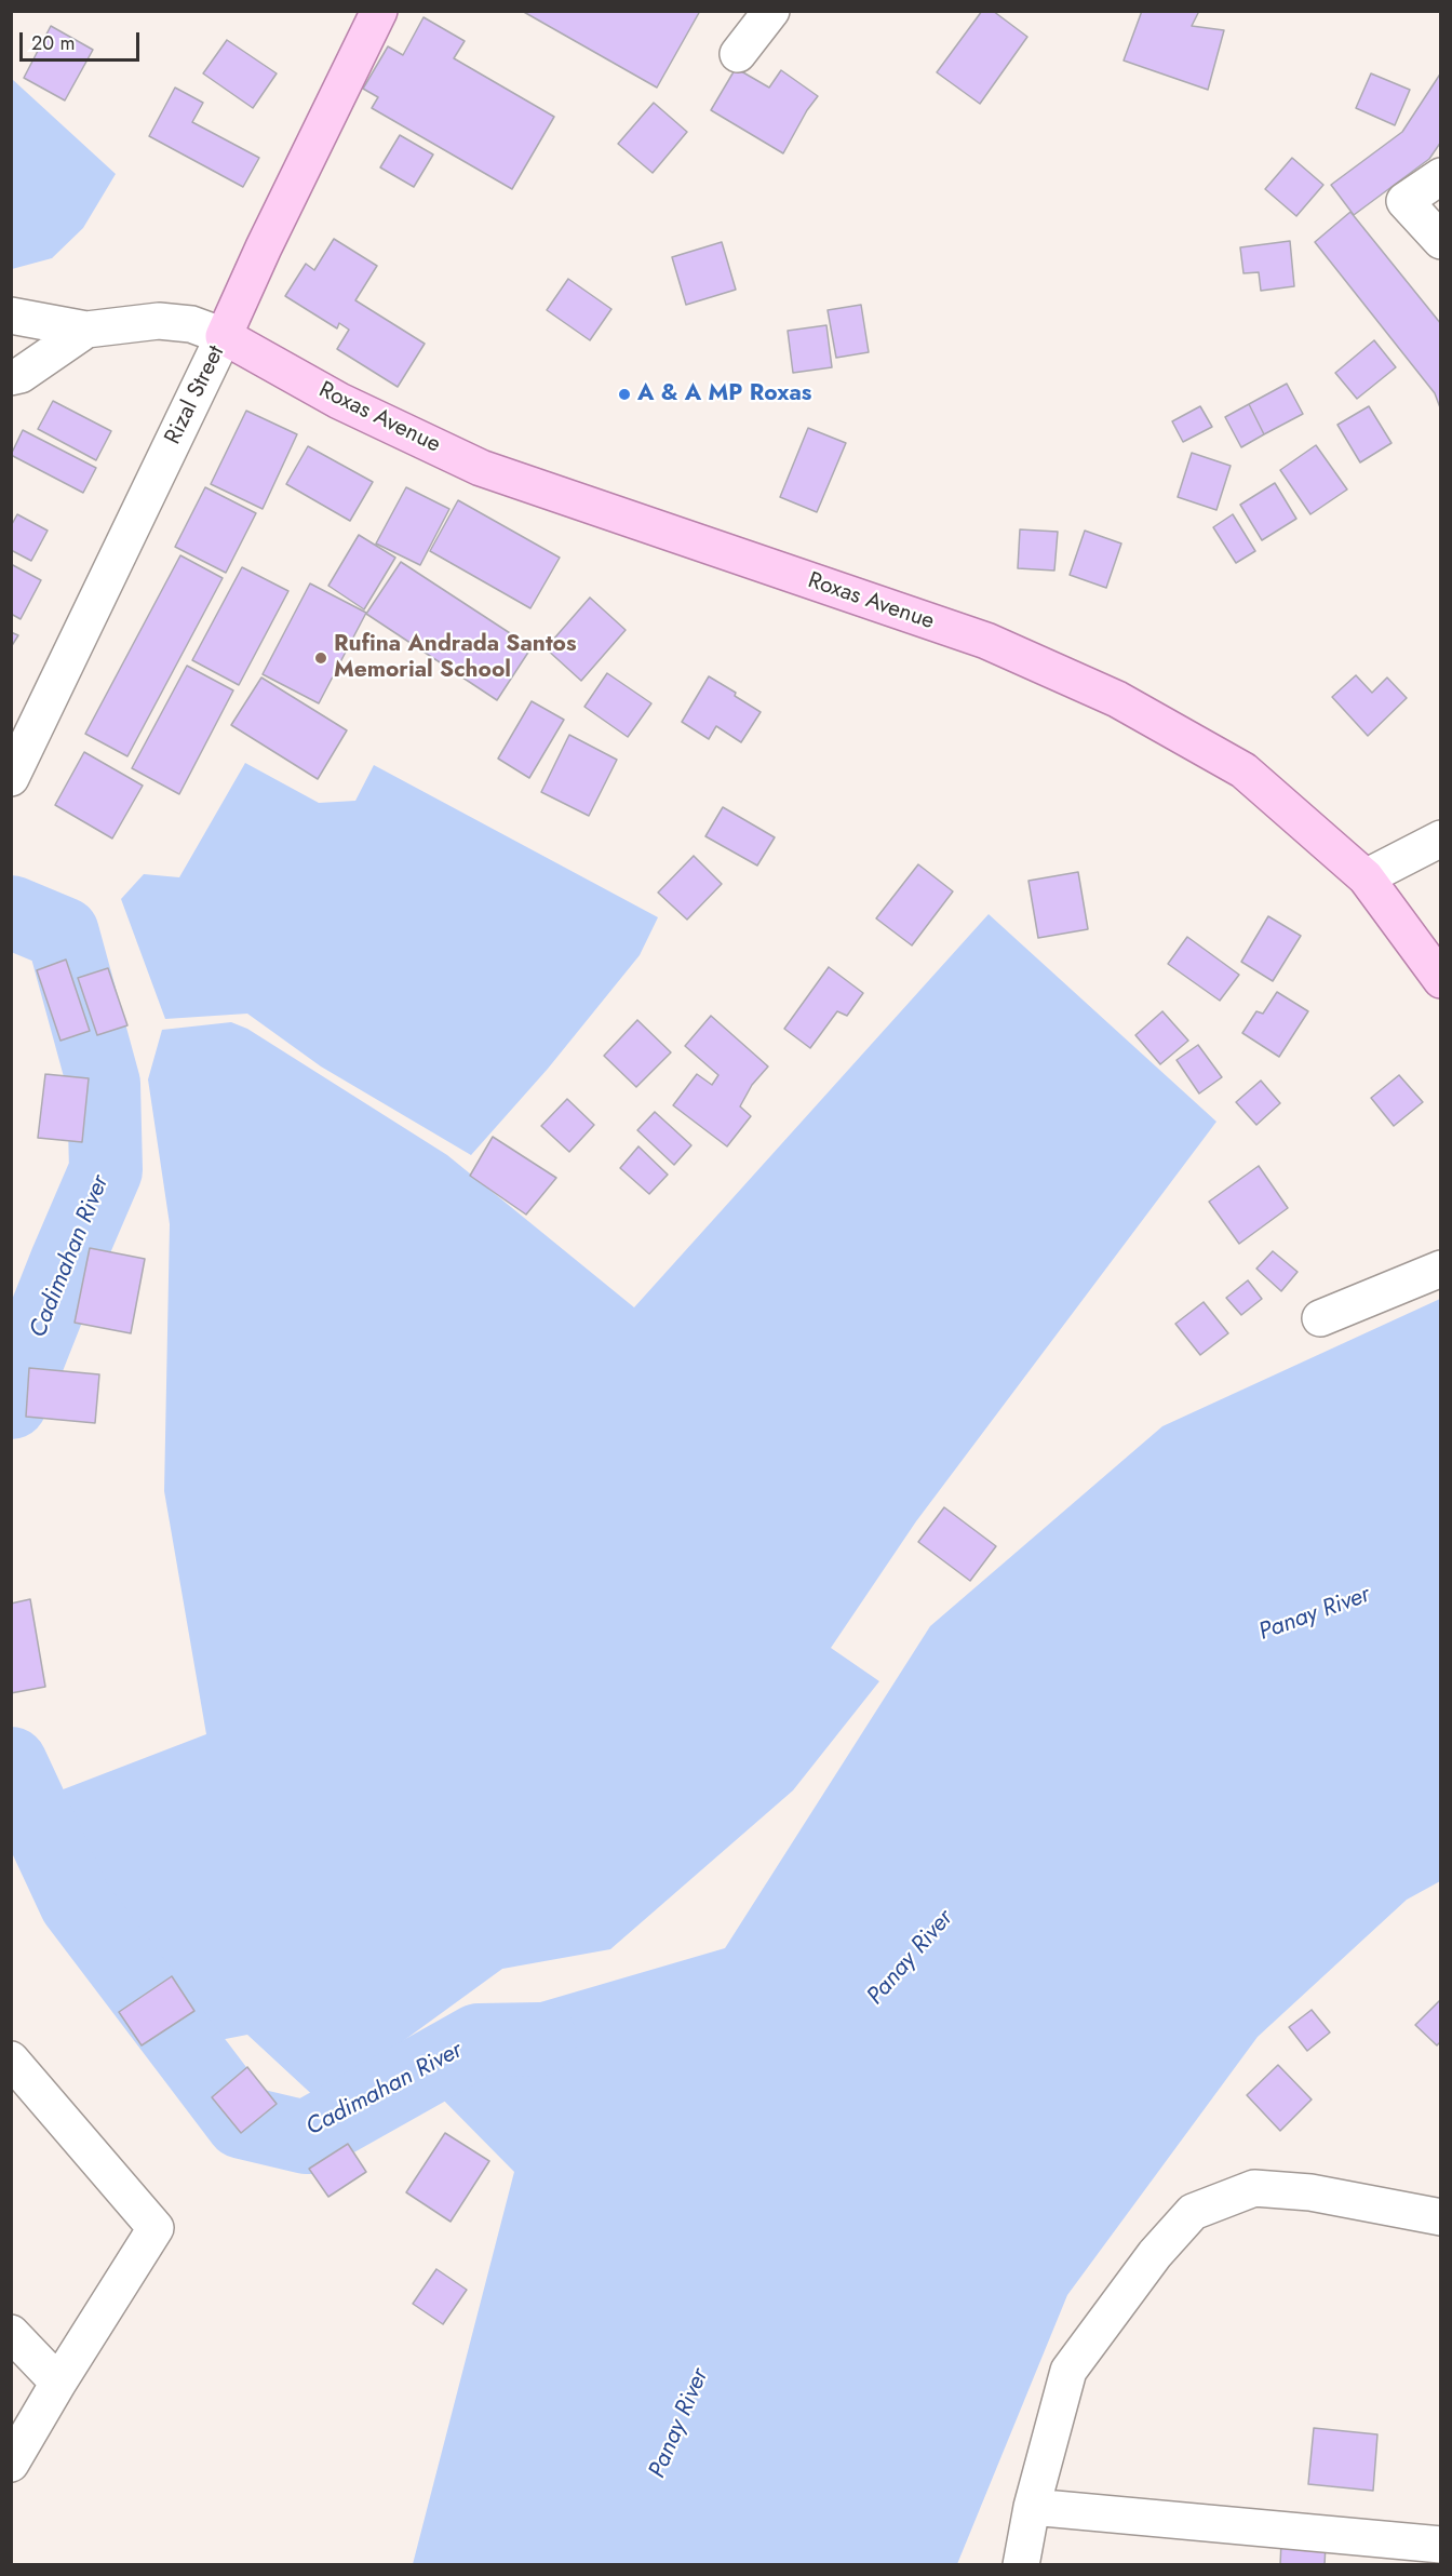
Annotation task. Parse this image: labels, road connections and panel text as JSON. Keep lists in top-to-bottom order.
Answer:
{
  "streets": {
    "main road": ["Rizal Street", "Roxas Avenue"]
  },
  "crossings": [
    ["Rizal Street", "Roxas Avenue"]
  ],
  "water": ["Cadimahan River", "Panay River"],
  "places": ["A & A MP Roxas", "Rufina Andrada Santos Memorial School"],
  "scale_bar": "20 m"
}
